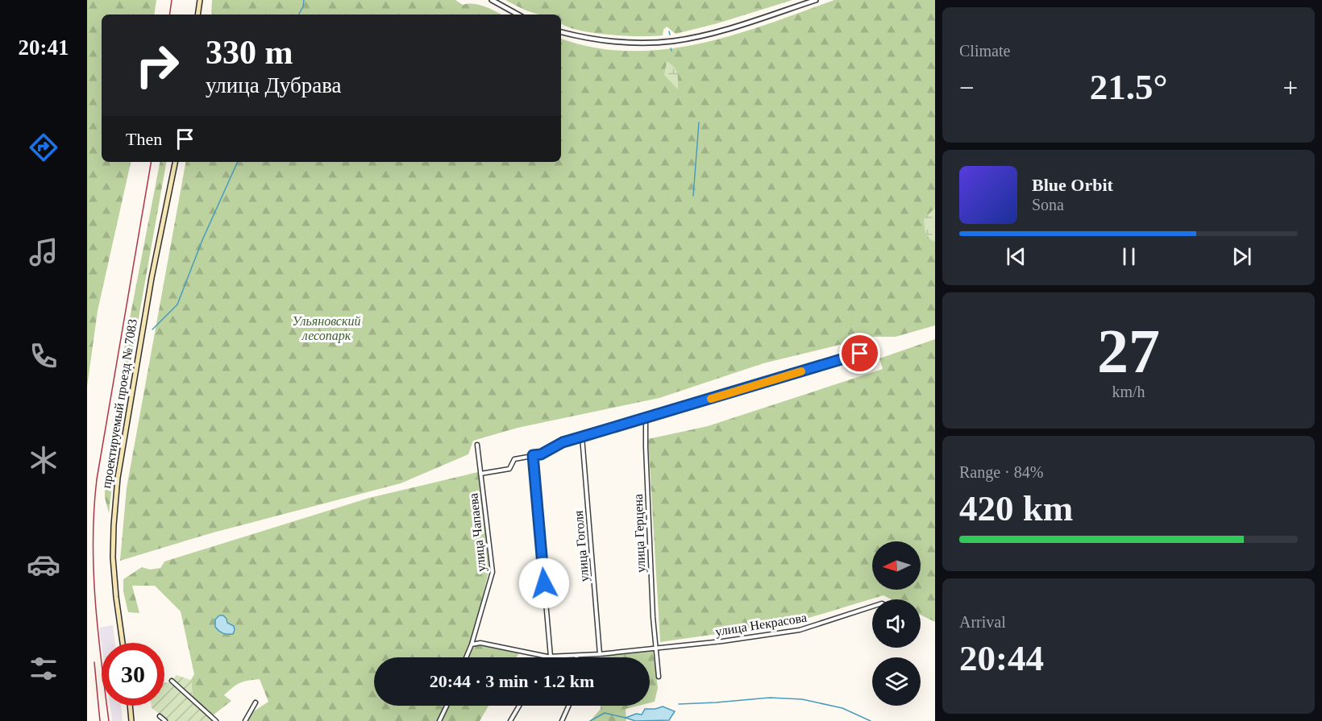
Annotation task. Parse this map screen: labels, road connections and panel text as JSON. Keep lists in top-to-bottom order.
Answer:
{
  "streets": {
    "main road": ["проектируемый проезд № 7083"],
    "street": [
      "улица Чапаева",
      "улица Герцена",
      "улица Гоголя",
      "улица Некрасова"
    ]
  },
  "crossings": [
    ["улица Чапаева", "улица Некрасова"],
    ["улица Герцена", "улица Некрасова"],
    ["улица Гоголя", "улица Некрасова"]
  ],
  "parks": ["Ульяновский лесопарк"],
  "north": "left",
  "page": {
    "tabs": "20:41",
    "tile": [
      "Climate",
      ["27", "km/h"],
      ["Range · 84%", "420 km"],
      ["Arrival", "20:44"]
    ],
    "turn": ["330 m", "улица Дубрава"],
    "heat": ["−", "21.5°", "+"],
    "then": "Then",
    "song": ["Blue Orbit", "Sona"],
    "limit": "30",
    "trip": "20:44 · 3 min · 1.2 km"
  }
}
